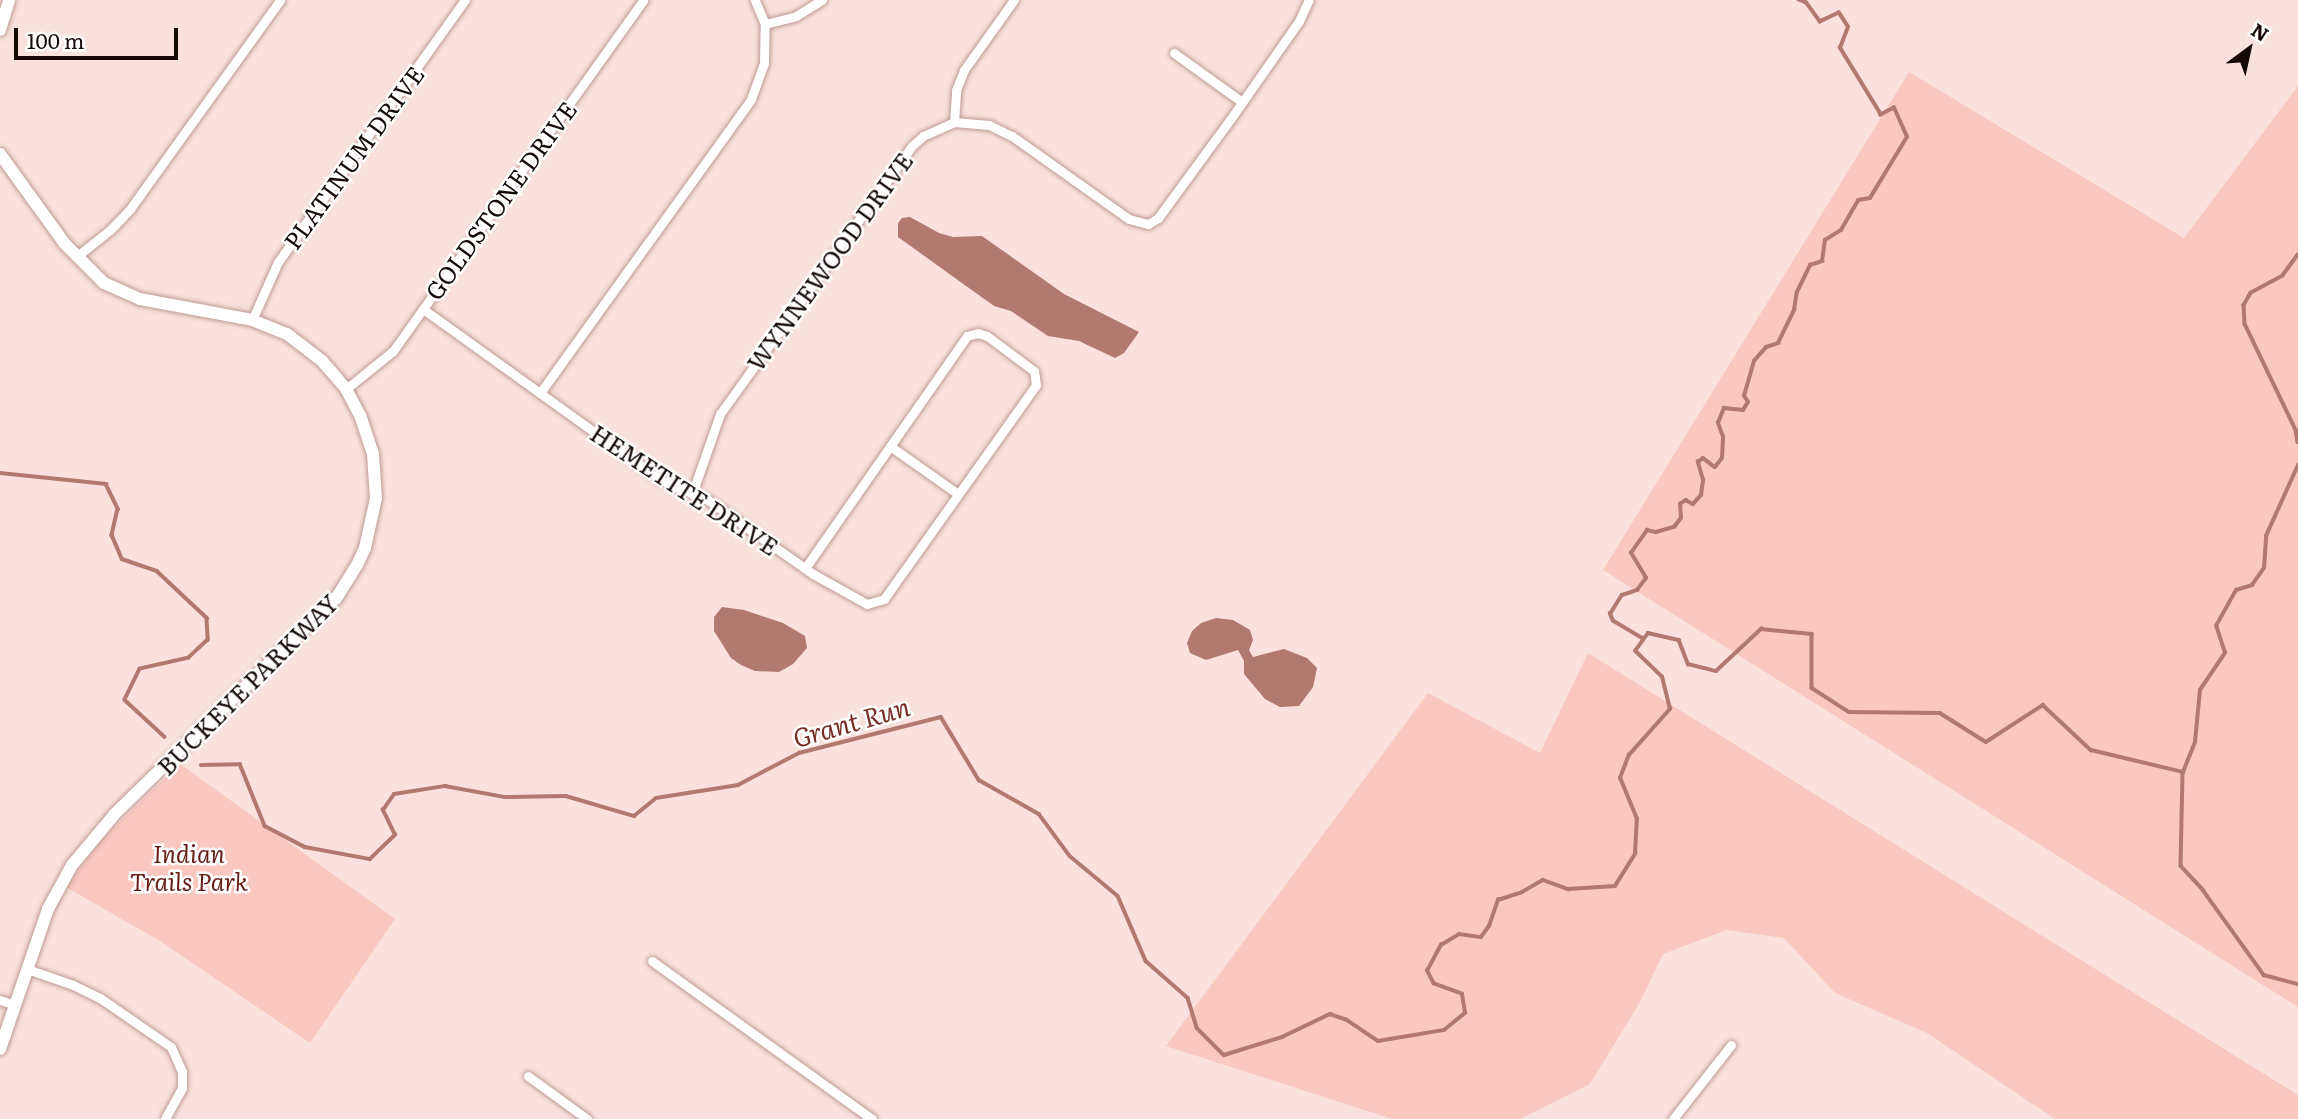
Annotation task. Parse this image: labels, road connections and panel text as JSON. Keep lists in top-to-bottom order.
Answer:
{
  "streets": {
    "street": [
      "PLATINUM DRIVE",
      "GOLDSTONE DRIVE",
      "WYNNEWOOD DRIVE",
      "HEMETITE DRIVE",
      "BUCKEYE PARKWAY"
    ]
  },
  "crossings": [
    ["PLATINUM DRIVE", "BUCKEYE PARKWAY"],
    ["GOLDSTONE DRIVE", "HEMETITE DRIVE"],
    ["GOLDSTONE DRIVE", "BUCKEYE PARKWAY"],
    ["WYNNEWOOD DRIVE", "HEMETITE DRIVE"]
  ],
  "water": ["Grant Run"],
  "parks": ["Indian Trails Park"],
  "scale_bar": "100 m",
  "north": "top right"
}
